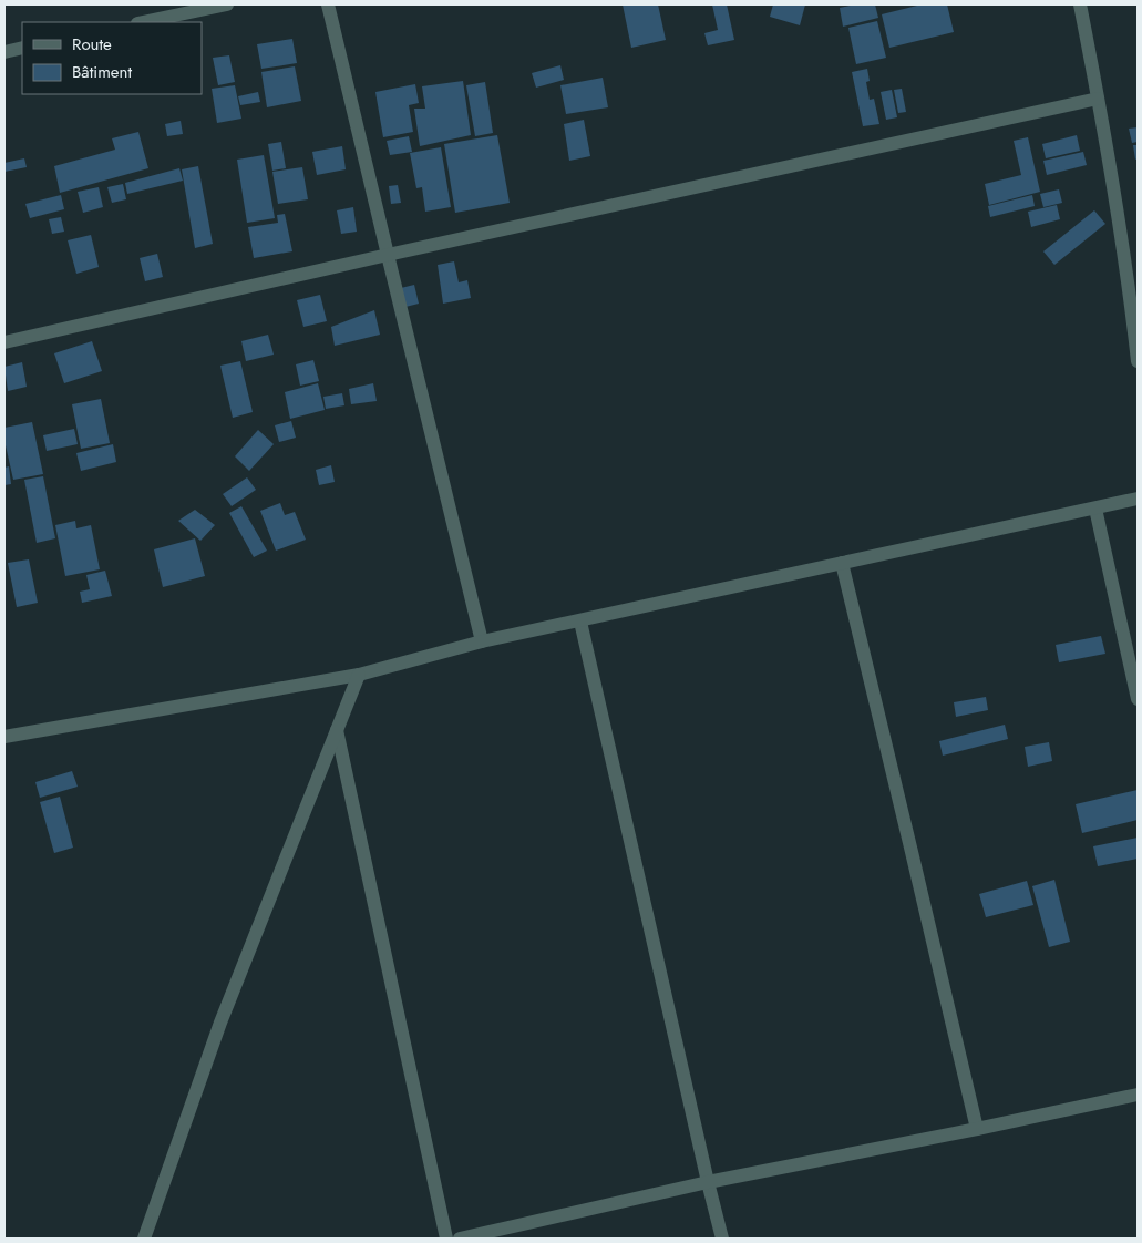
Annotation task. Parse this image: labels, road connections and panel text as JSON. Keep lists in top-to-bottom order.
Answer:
{
  "legend": ["Route", "Bâtiment"]
}
